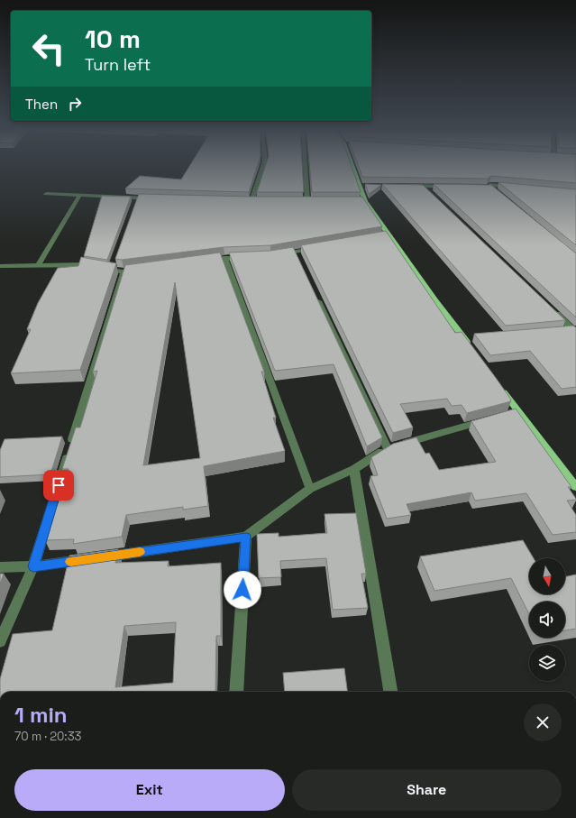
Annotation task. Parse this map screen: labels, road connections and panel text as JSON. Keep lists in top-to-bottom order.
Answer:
{
  "north": "bottom",
  "page": {
    "turn": ["10 m", "Turn left"],
    "then": "Then",
    "heading": ["1 min", "70 m · 20:33"],
    "buttons": ["Exit", "Share"]
  }
}
